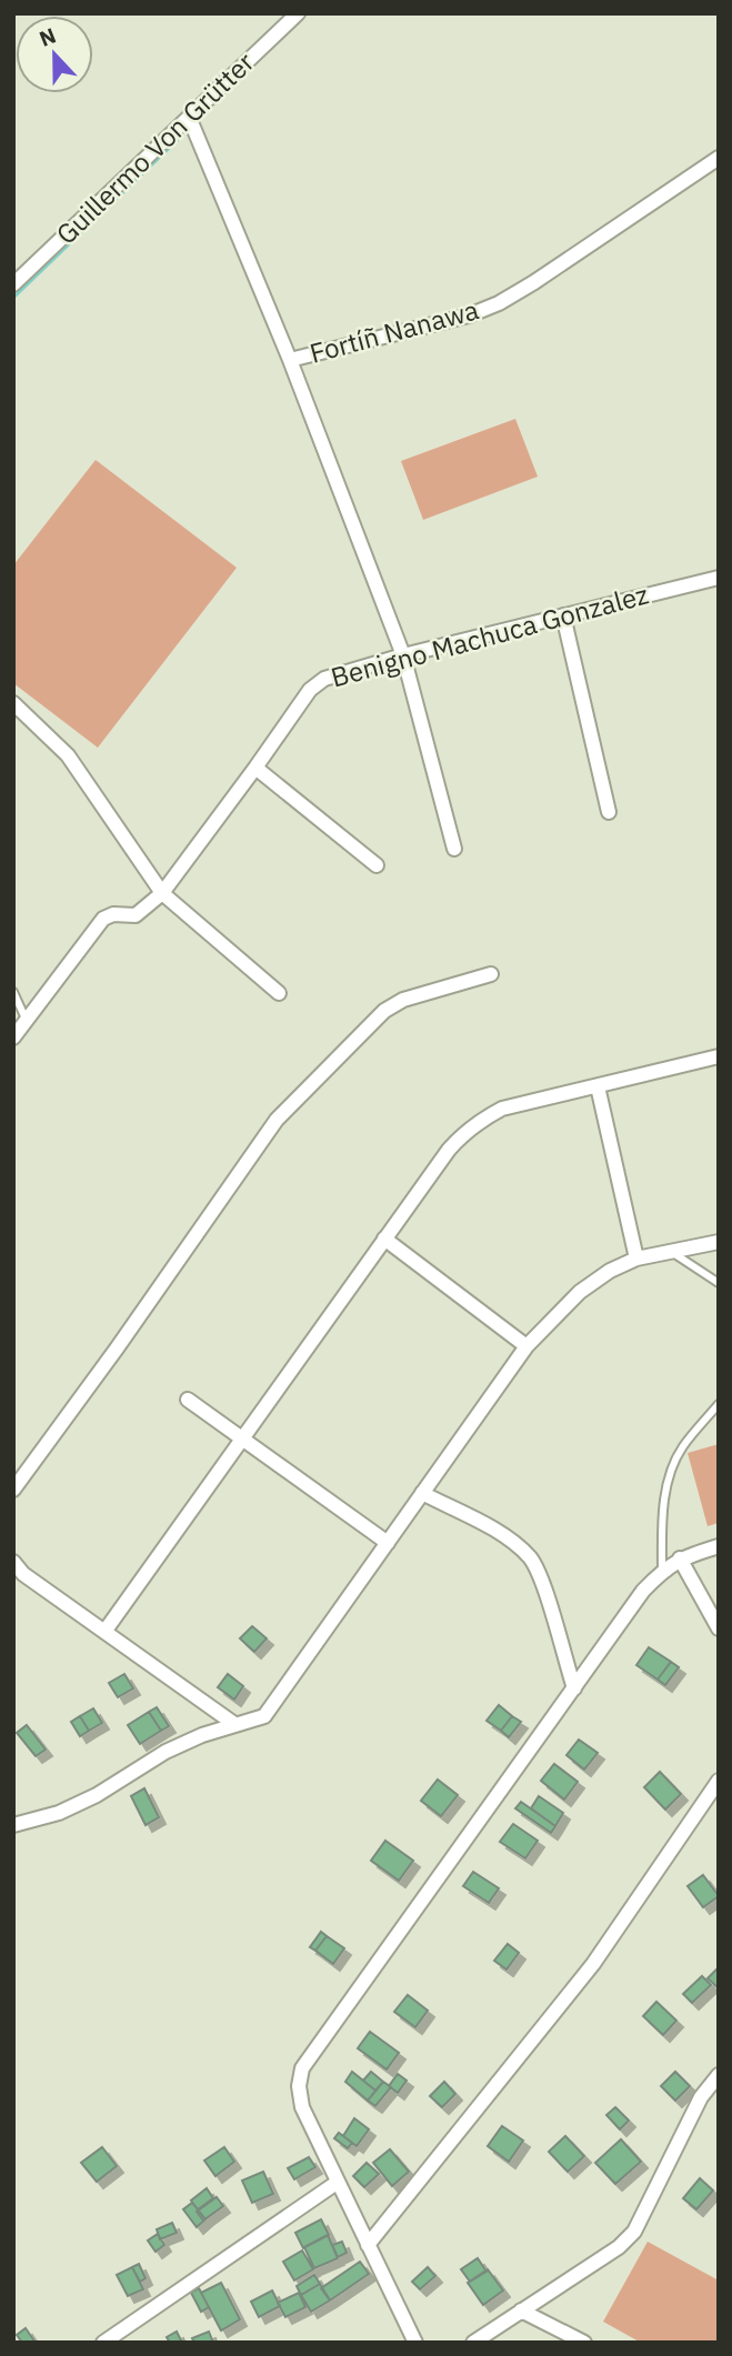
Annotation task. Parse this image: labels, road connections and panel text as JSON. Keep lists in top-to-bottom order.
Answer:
{
  "streets": {
    "street": ["Guillermo Von Grütter", "Fortíñ Nanawa", "Benigno Machuca Gonzalez"]
  },
  "crossings": [
    ["Guillermo Von Grütter", "Fortíñ Nanawa"]
  ],
  "north": "top"
}
